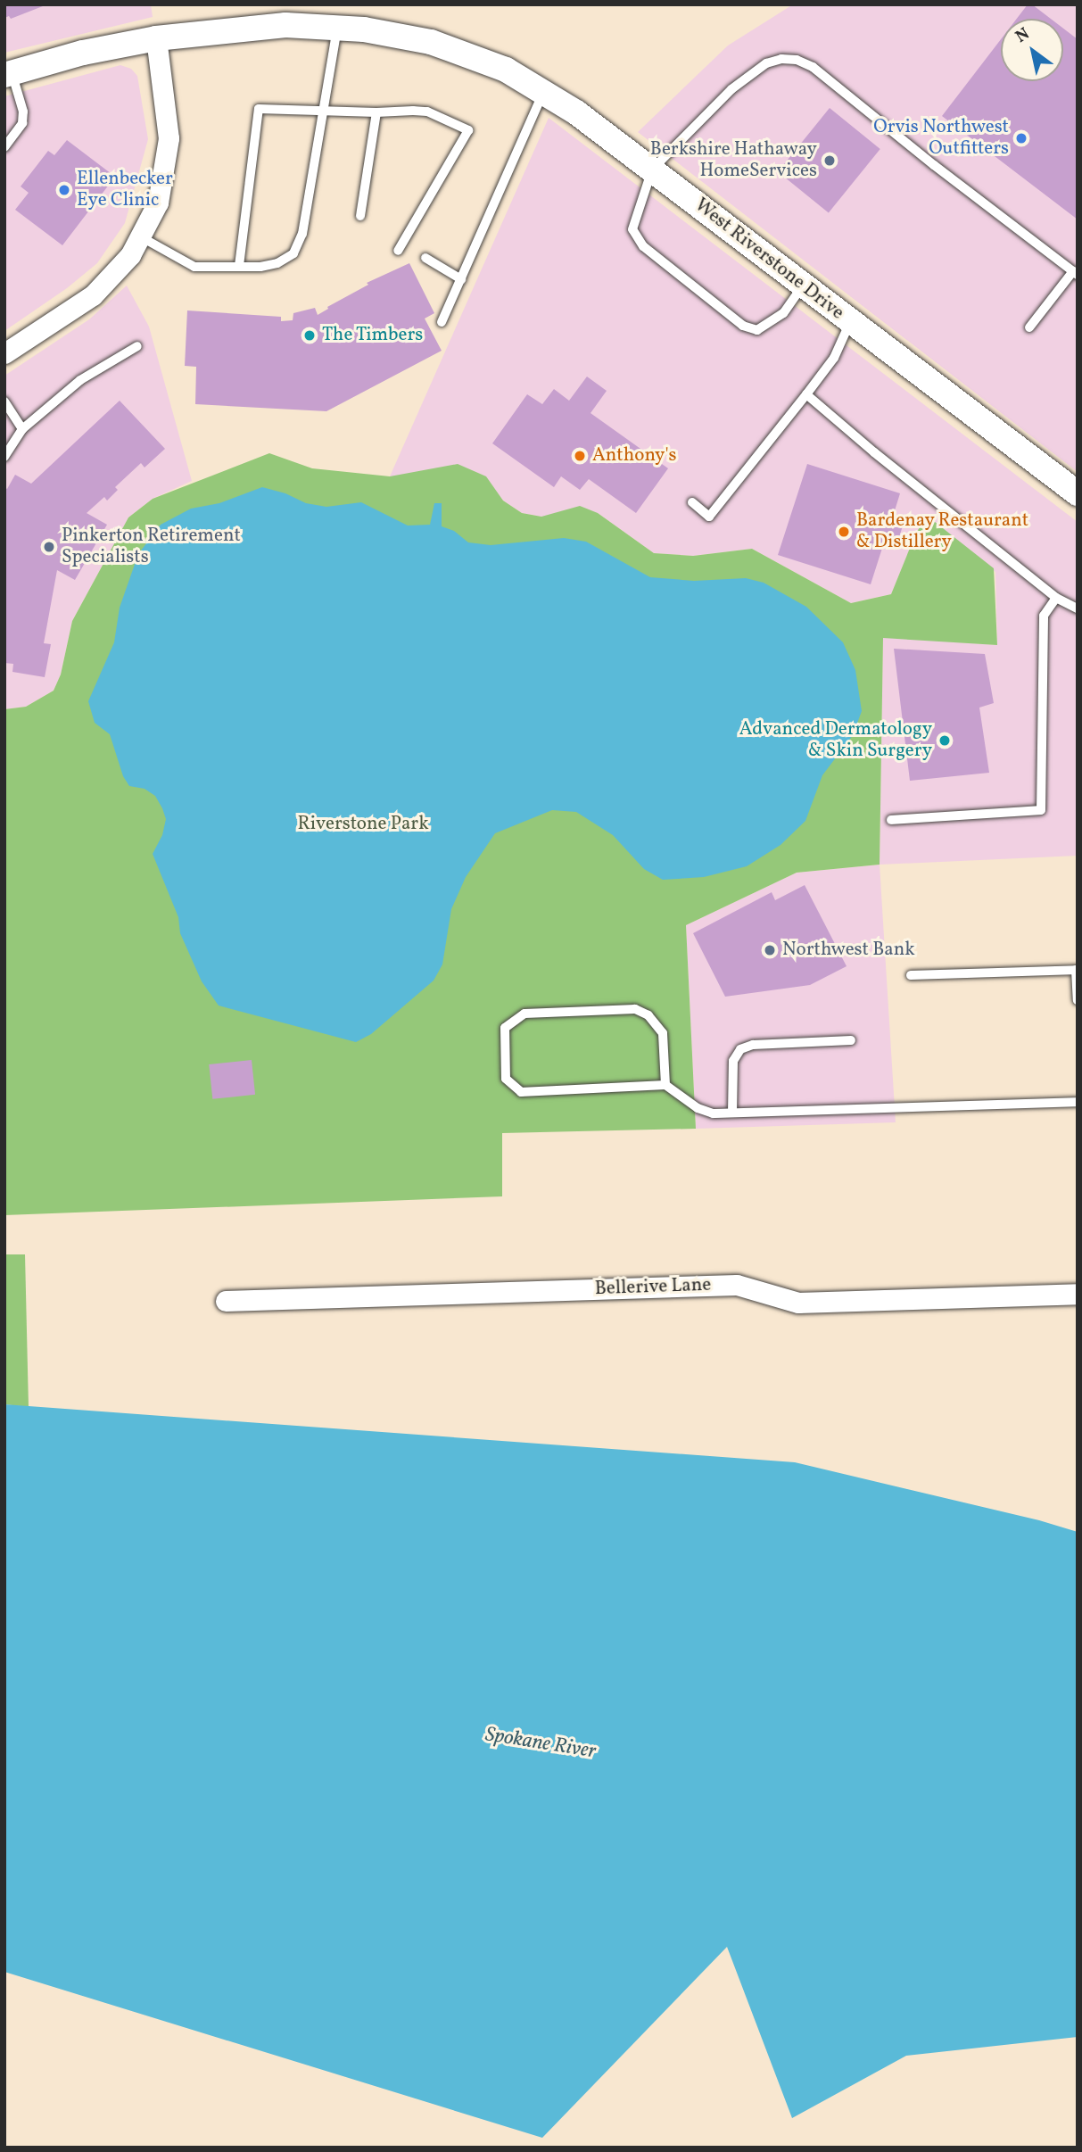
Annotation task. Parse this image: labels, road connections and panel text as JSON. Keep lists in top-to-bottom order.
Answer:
{
  "streets": {
    "street": ["West Riverstone Drive", "Bellerive Lane"]
  },
  "water": ["Spokane River"],
  "parks": ["Riverstone Park"],
  "places": [
    "Orvis Northwest Outfitters",
    "Berkshire Hathaway HomeServices",
    "Ellenbecker Eye Clinic",
    "The Timbers",
    "Anthony's",
    "Bardenay Restaurant & Distillery",
    "Pinkerton Retirement Specialists",
    "Advanced Dermatology & Skin Surgery",
    "Northwest Bank"
  ],
  "north": "top left"
}
